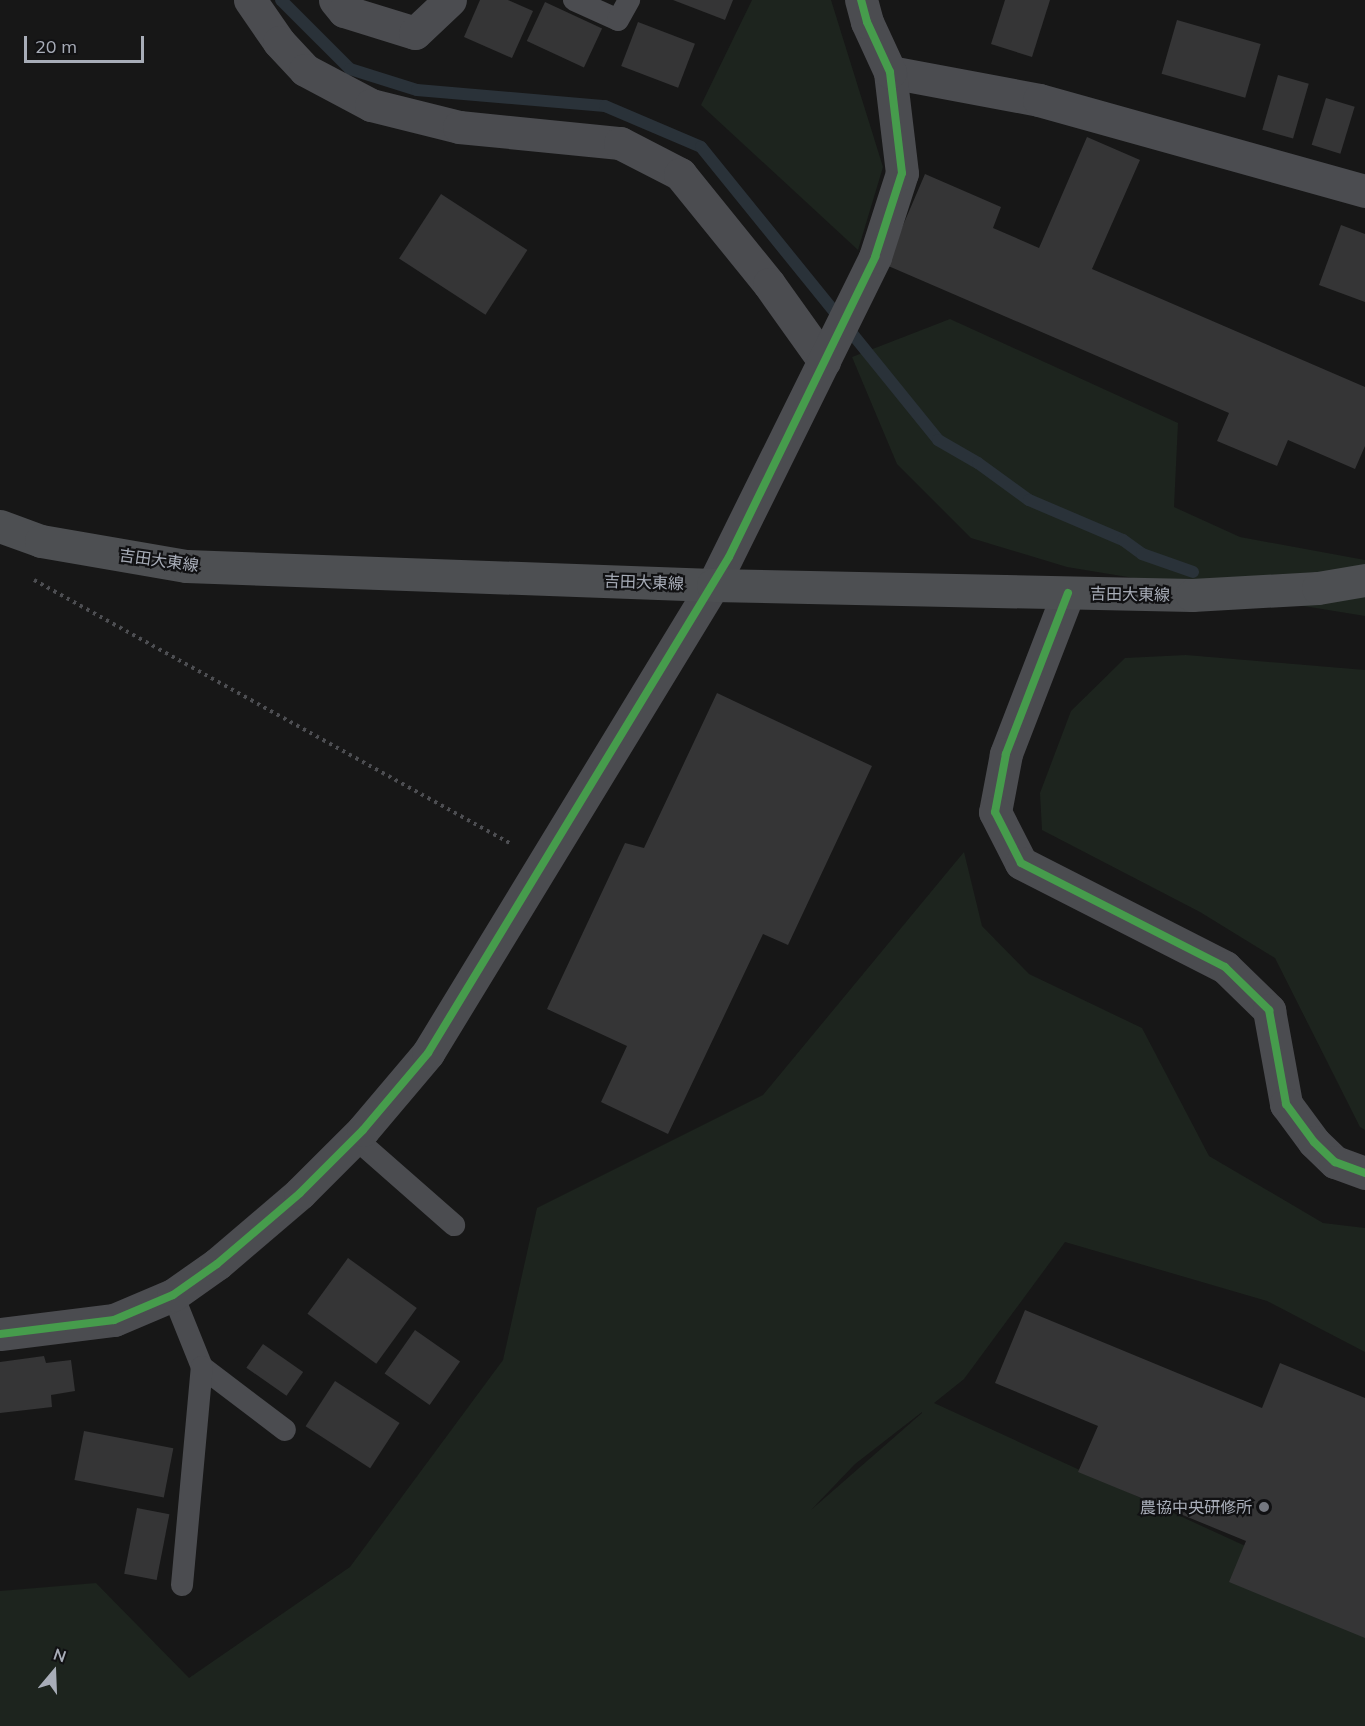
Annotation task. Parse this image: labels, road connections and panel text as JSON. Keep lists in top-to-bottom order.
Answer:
{
  "streets": {
    "main road": ["吉田大東線"]
  },
  "places": ["農協中央研修所"],
  "scale_bar": "20 m",
  "north": "top"
}
